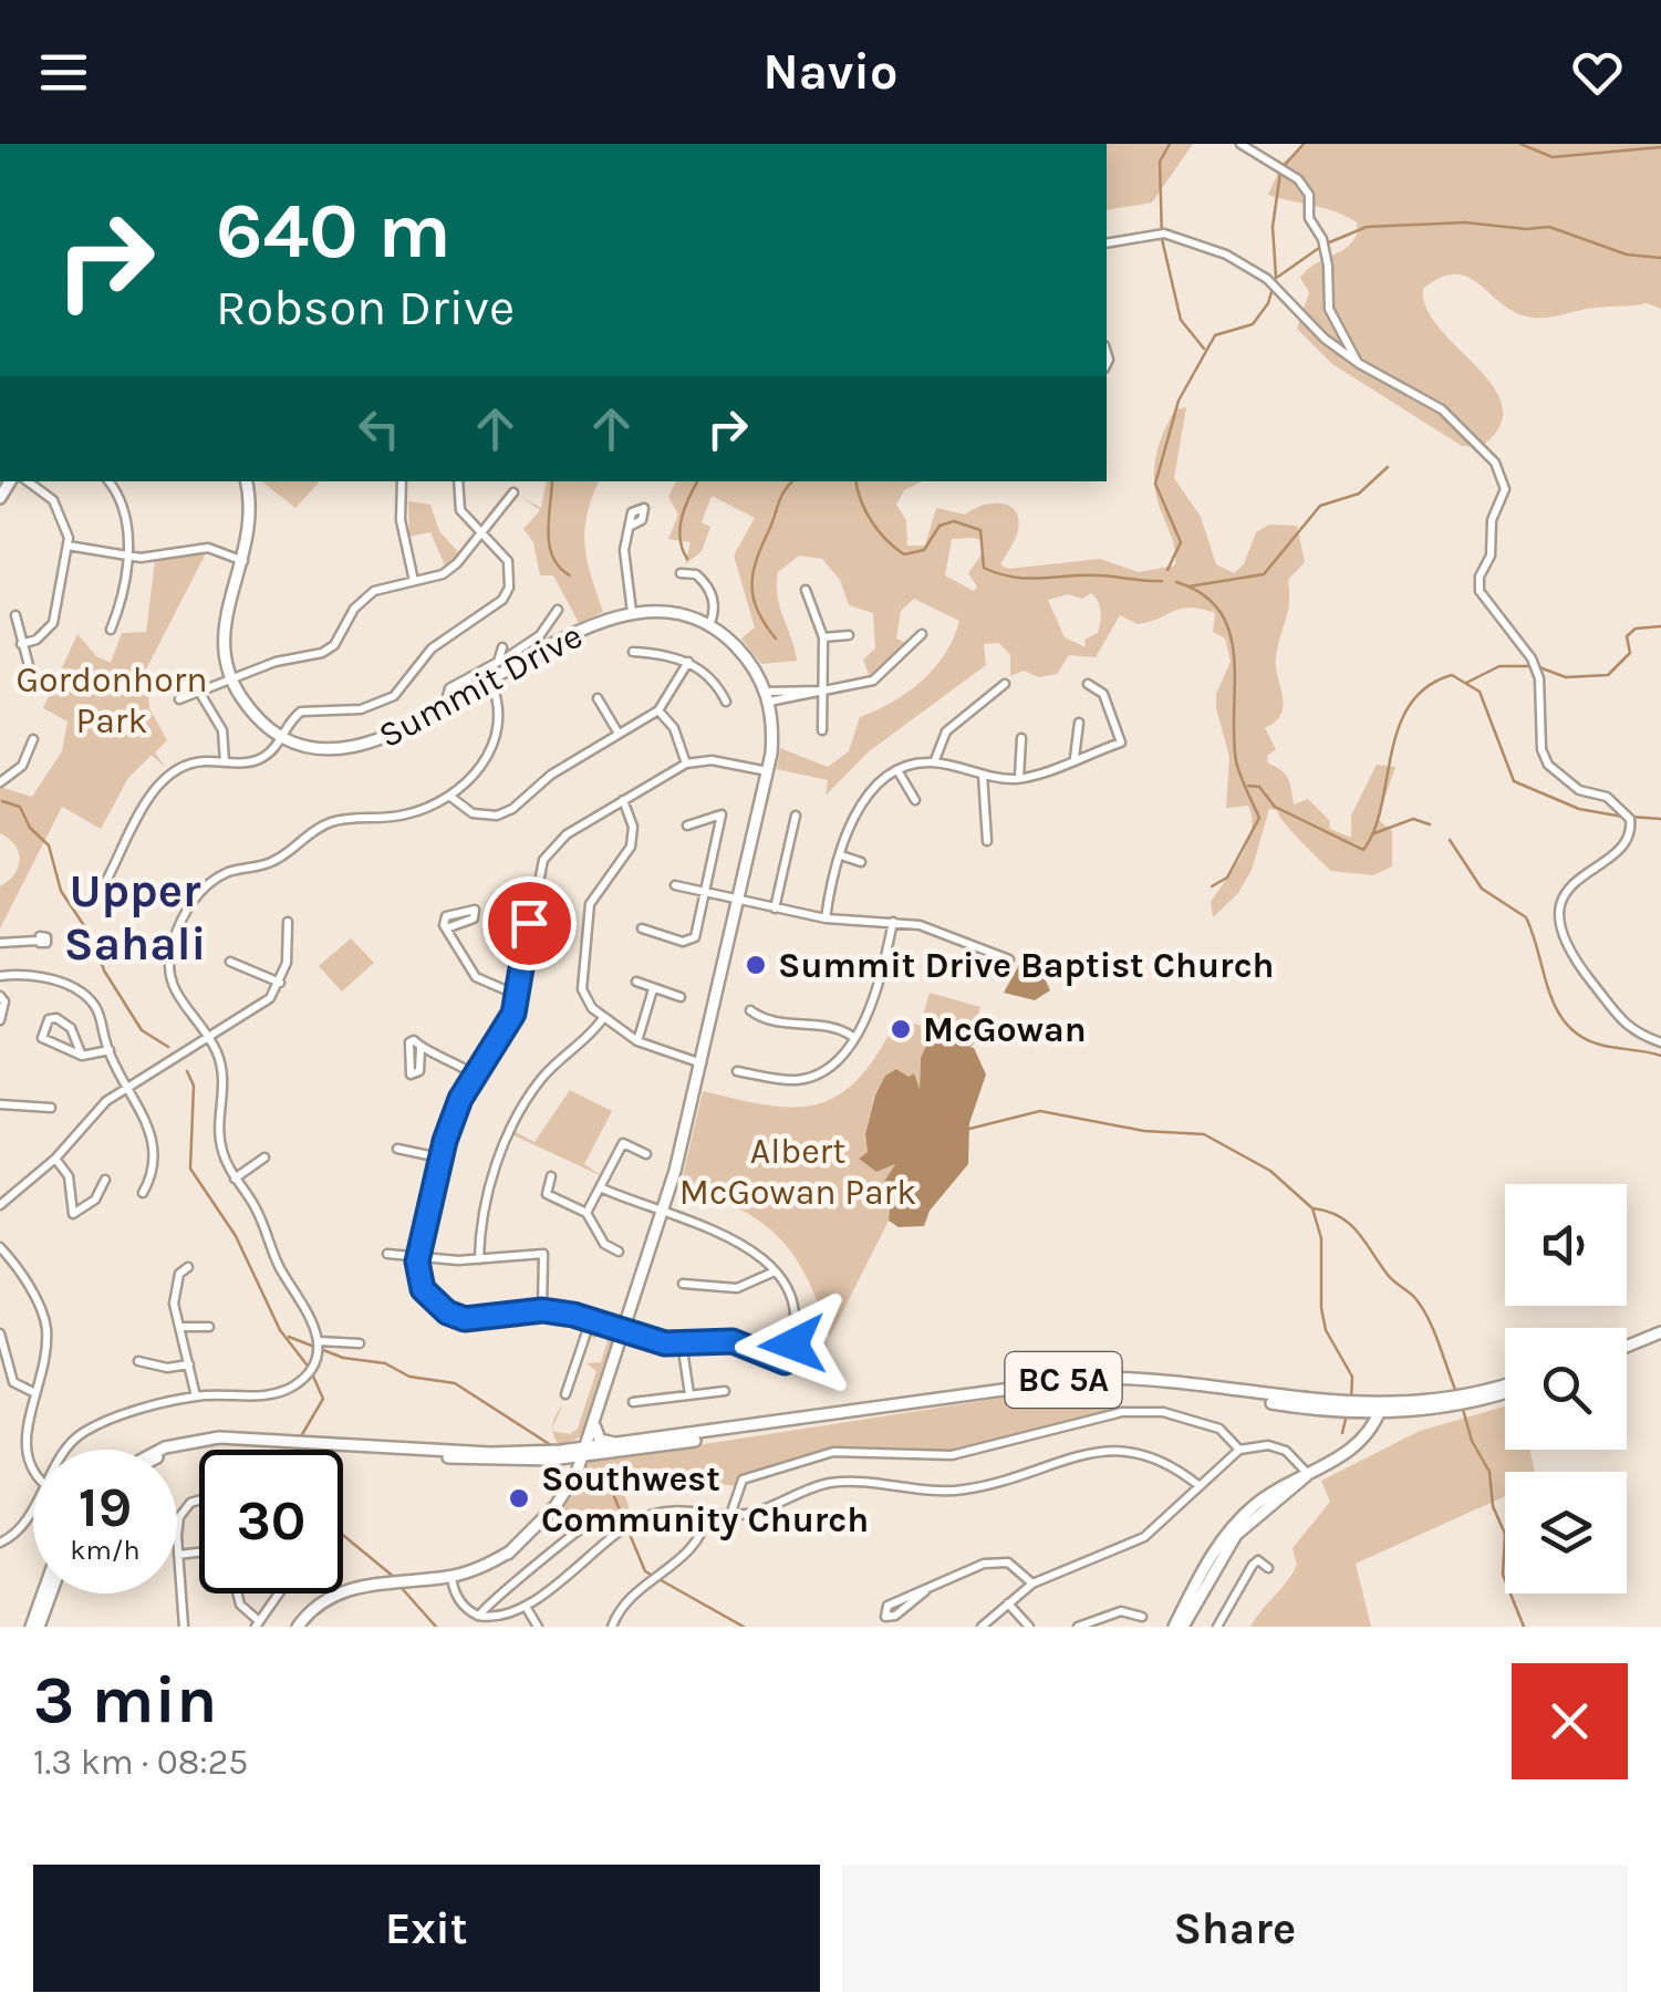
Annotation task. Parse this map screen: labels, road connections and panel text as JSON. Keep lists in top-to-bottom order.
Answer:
{
  "streets": {
    "main road": ["Summit Drive", "BC 5A"]
  },
  "districts": ["Upper Sahali"],
  "parks": ["Gordonhorn Park", "Albert McGowan Park"],
  "places": ["Summit Drive Baptist Church", "McGowan", "Southwest Community Church"],
  "page": {
    "header": "Navio",
    "turn": ["640 m", "Robson Drive"],
    "speed": "19 km/h",
    "limit": "30",
    "heading": ["3 min", "1.3 km · 08:25"],
    "buttons": ["Exit", "Share"]
  }
}
